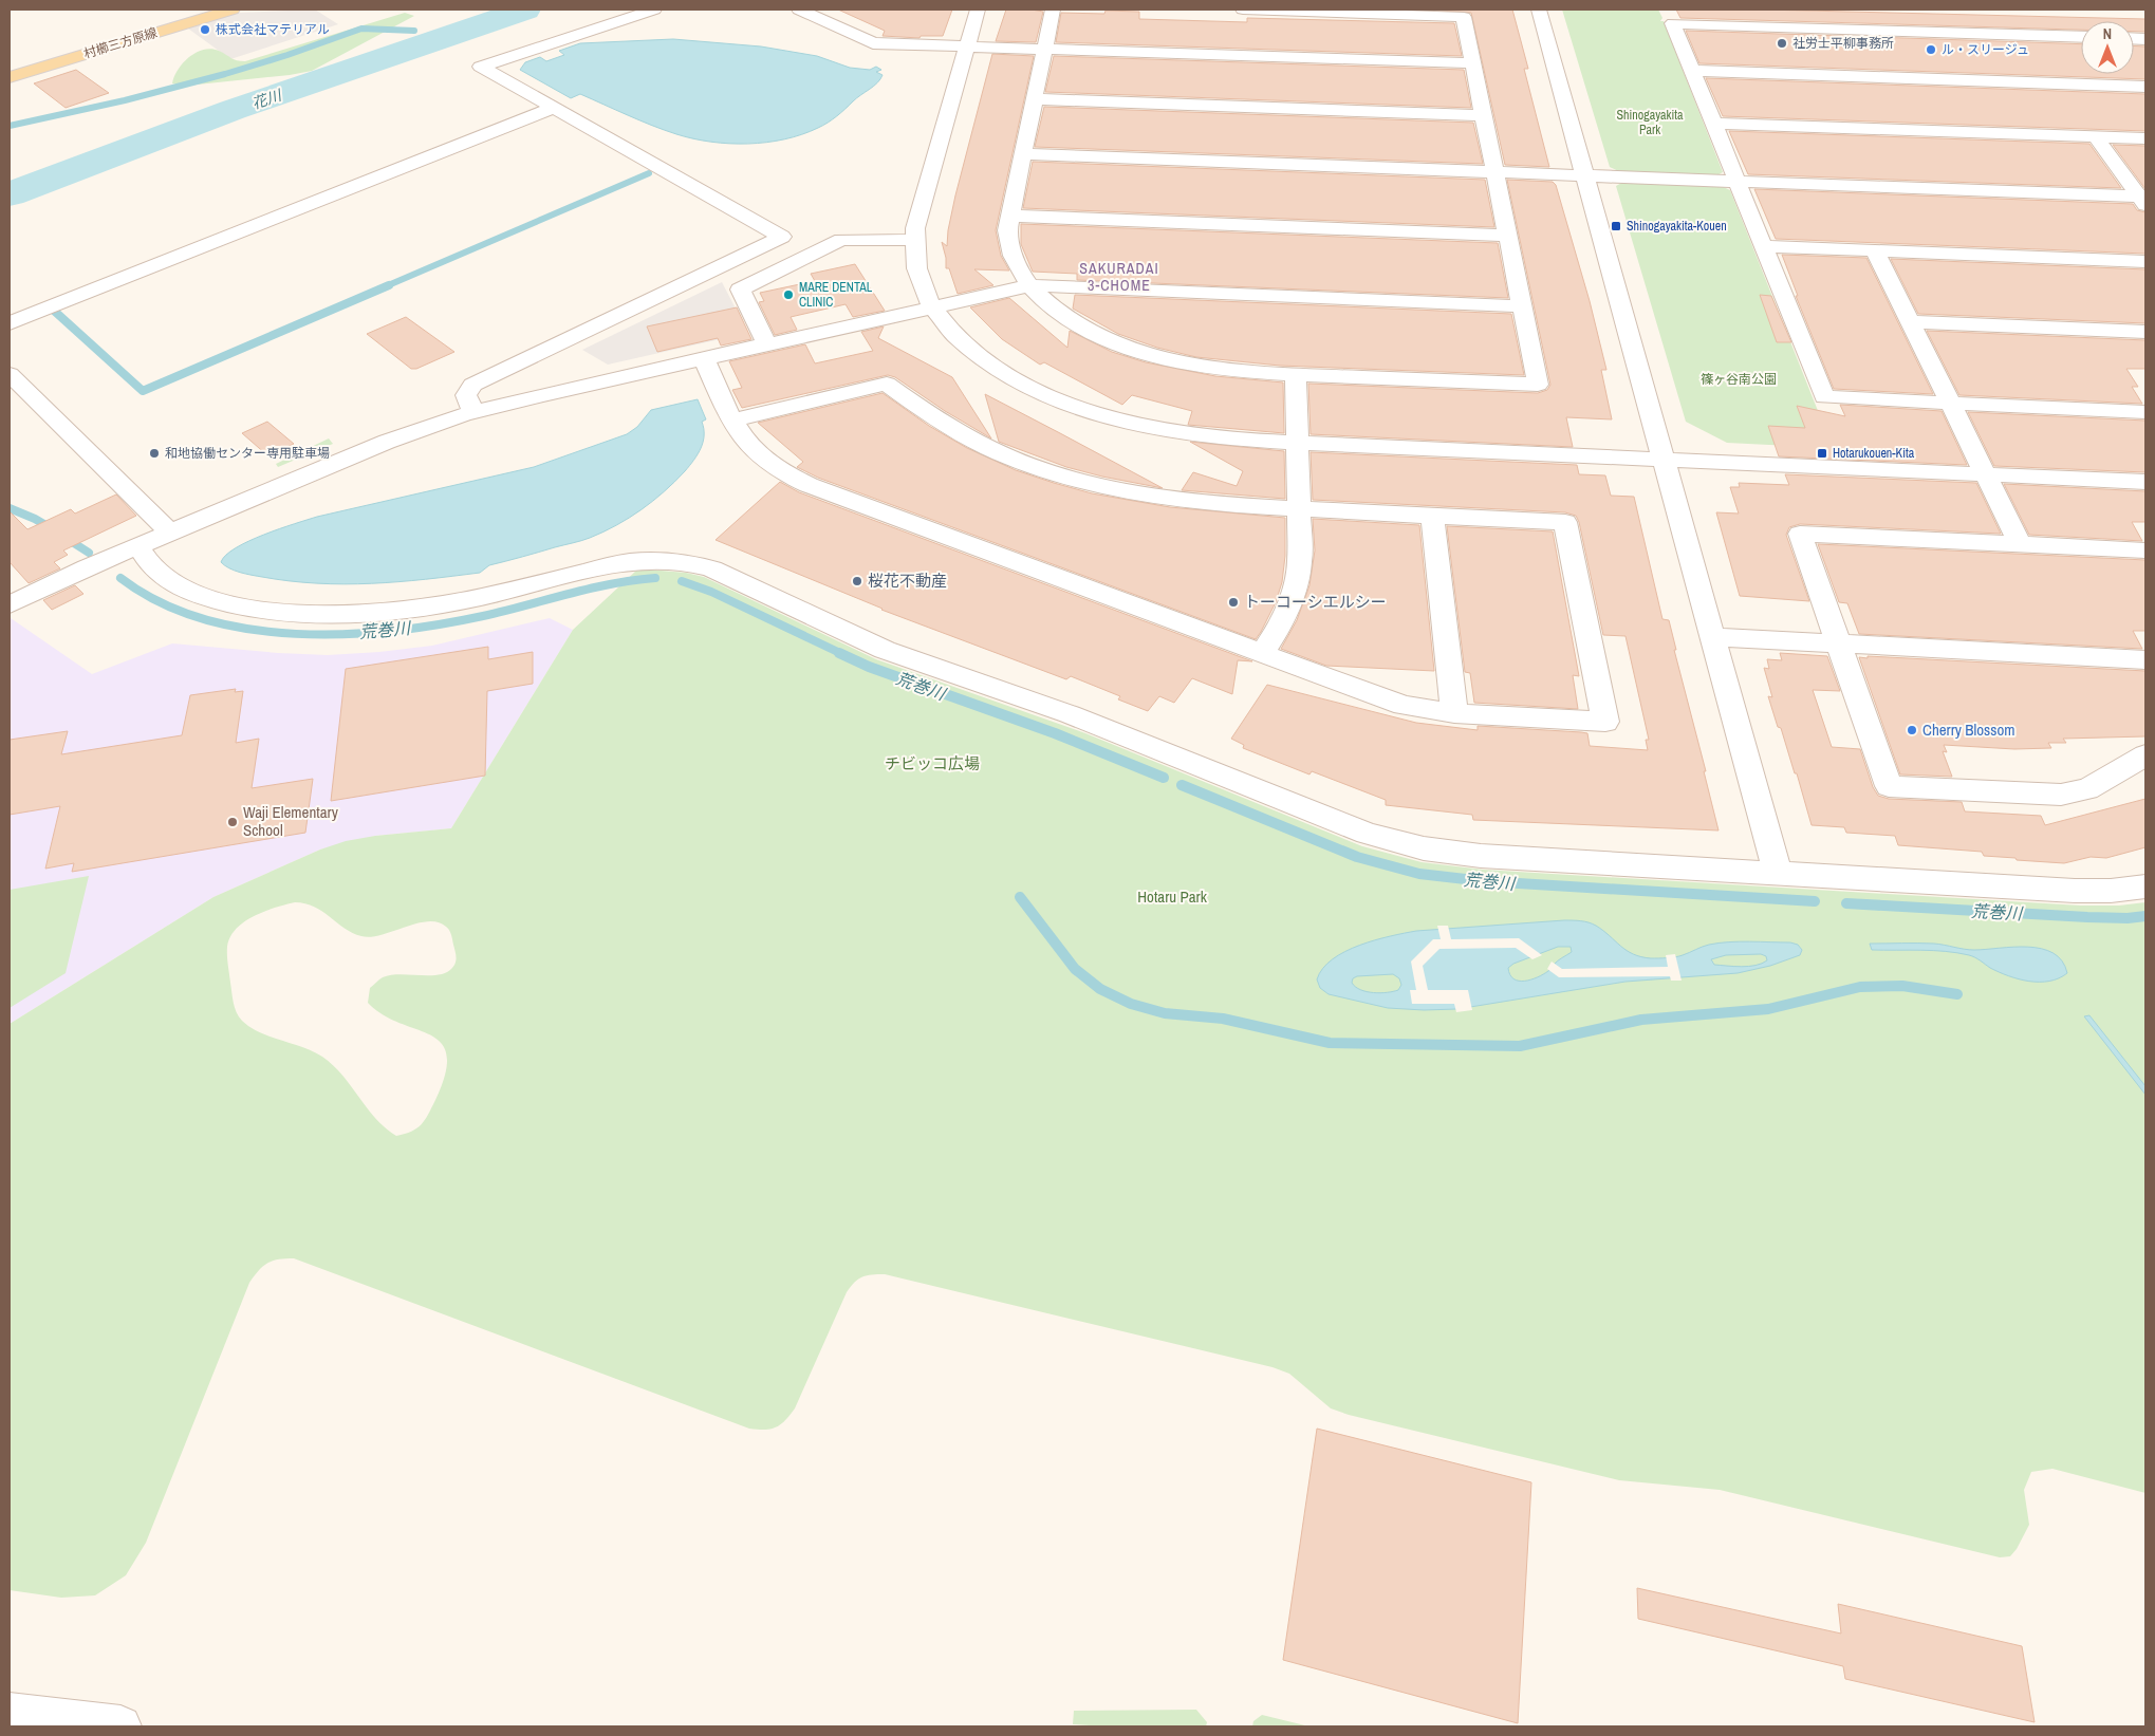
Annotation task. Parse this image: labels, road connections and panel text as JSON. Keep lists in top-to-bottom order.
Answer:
{
  "streets": {
    "main road": ["村櫛三方原線"]
  },
  "districts": ["SAKURADAI 3-CHOME"],
  "water": ["花川", "荒巻川"],
  "parks": [
    "Shinogayakita Park",
    "篠ヶ谷南公園",
    "チビッコ広場",
    "Hotaru Park"
  ],
  "places": {
    "other": [
      "株式会社マテリアル",
      "社労士平柳事務所",
      "ル・スリージュ",
      "MARE DENTAL CLINIC",
      "和地協働センター専用駐車場",
      "桜花不動産",
      "トーコーシエルシー",
      "Cherry Blossom",
      "Waji Elementary School"
    ],
    "transit": ["Shinogayakita-Kouen", "Hotarukouen-Kita"]
  },
  "north": "top"
}
